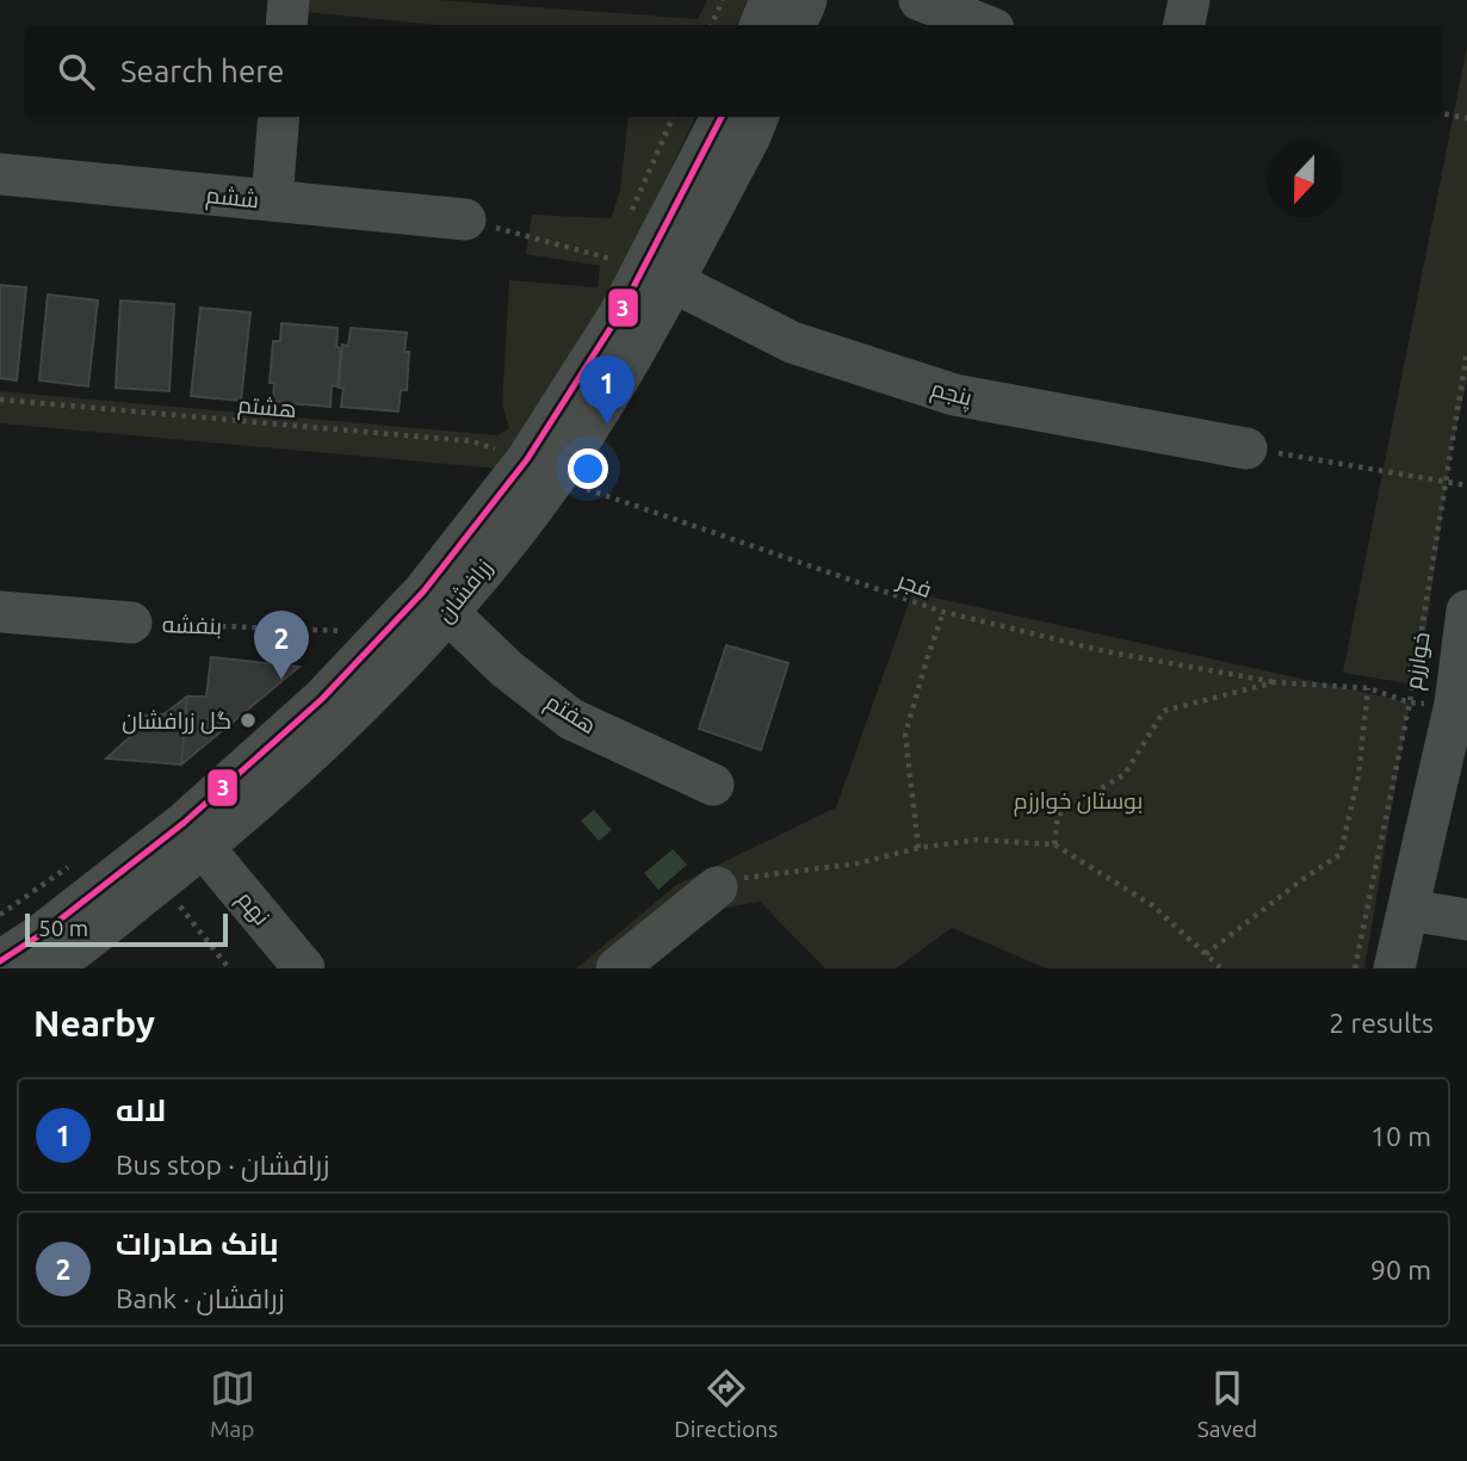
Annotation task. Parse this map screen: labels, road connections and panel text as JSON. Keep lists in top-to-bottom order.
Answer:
{
  "streets": {
    "street": [
      "ششم",
      "پنجم",
      "زرافشان",
      "بنفشه",
      "خوارزم",
      "هفتم",
      "نهم"
    ],
    "path": ["هشتم", "فجر"]
  },
  "crossings": [
    ["پنجم", "زرافشان"],
    ["هشتم", "فجر"],
    ["هشتم", "زرافشان"],
    ["فجر", "زرافشان"],
    ["زرافشان", "بنفشه"],
    ["زرافشان", "هفتم"],
    ["زرافشان", "نهم"]
  ],
  "parks": ["بوستان خوارزم"],
  "places": ["گل زرافشان"],
  "lines": ["transit line 3"],
  "scale_bar": "50 m",
  "north": "bottom",
  "page": {
    "search": "Search here",
    "pins": ["1", "2"],
    "scale": "50 m",
    "heading": ["Nearby", "2 results"],
    "list": [
      {
        "mark": "1",
        "name": "لاله",
        "note": "Bus stop · زرافشان",
        "value": "10 m"
      },
      {
        "mark": "2",
        "name": "بانک صادرات",
        "note": "Bank · زرافشان",
        "value": "90 m"
      }
    ],
    "nav": ["Map", "Directions", "Saved"]
  }
}
